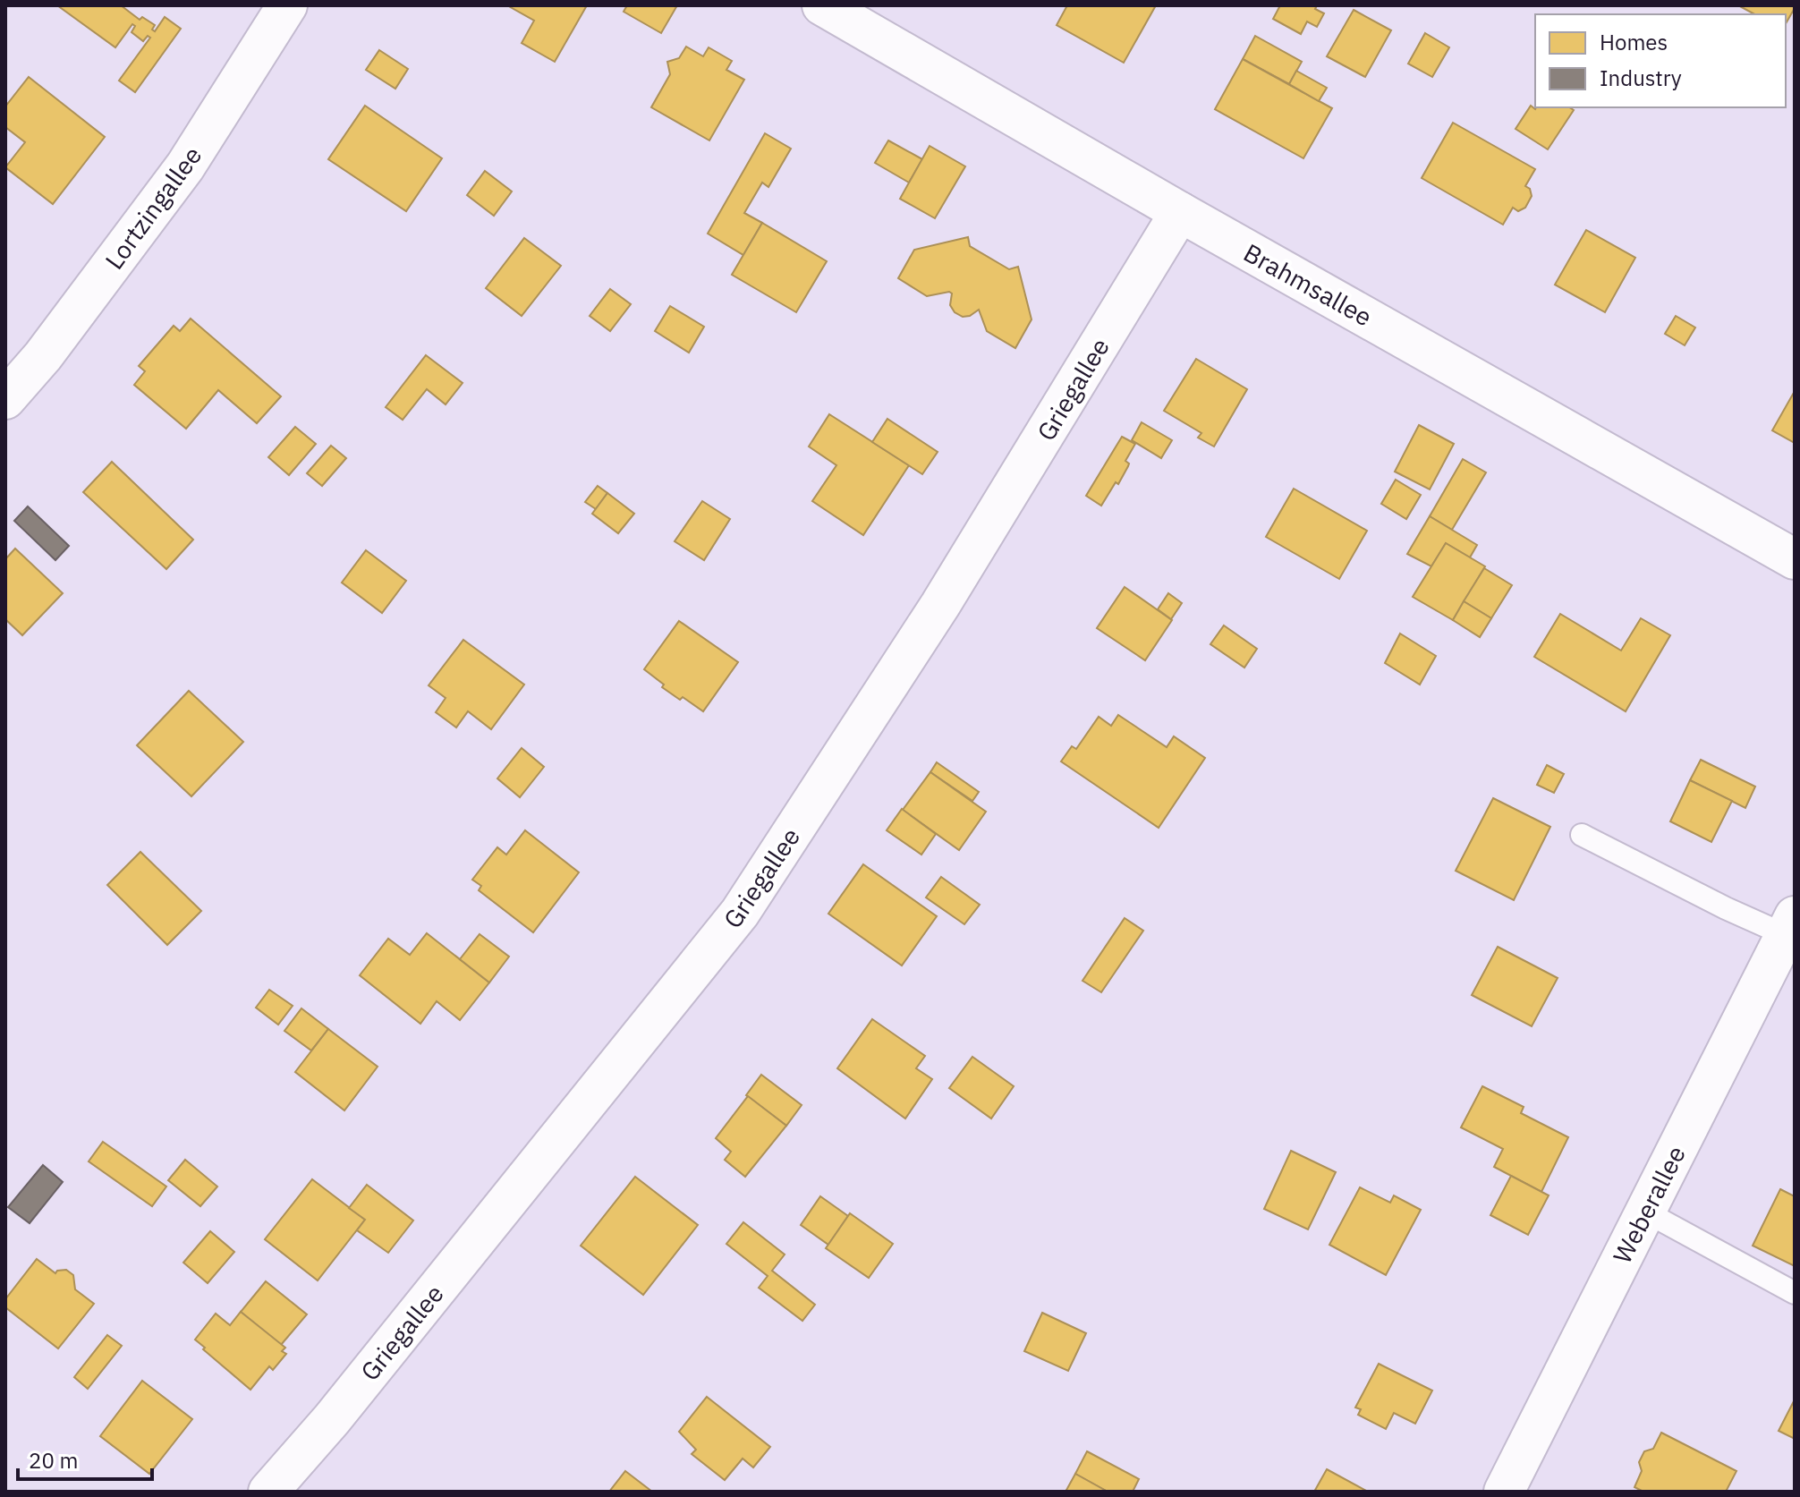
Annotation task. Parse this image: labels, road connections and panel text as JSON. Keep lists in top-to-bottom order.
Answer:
{
  "streets": {
    "street": [
      "Lortzingallee",
      "Brahmsallee",
      "Griegallee",
      "Weberallee"
    ]
  },
  "crossings": [
    ["Brahmsallee", "Griegallee"]
  ],
  "legend": ["Homes", "Industry"],
  "scale_bar": "20 m"
}
